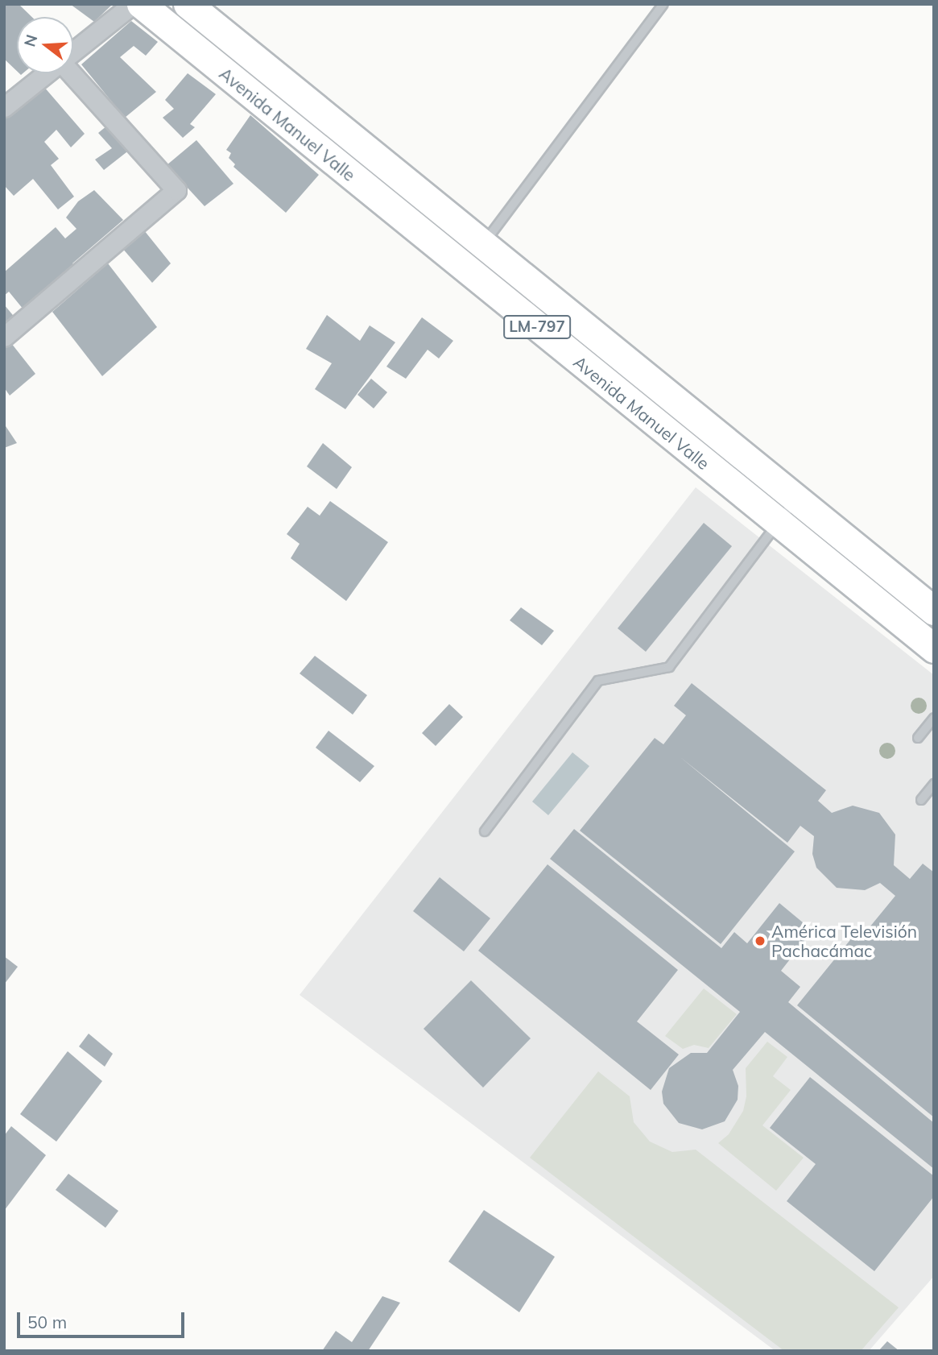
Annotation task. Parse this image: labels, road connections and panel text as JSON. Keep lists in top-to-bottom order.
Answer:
{
  "streets": {
    "main road": ["Avenida Manuel Valle", "LM-797"]
  },
  "places": ["América Televisión Pachacámac"],
  "scale_bar": "50 m",
  "north": "left"
}
